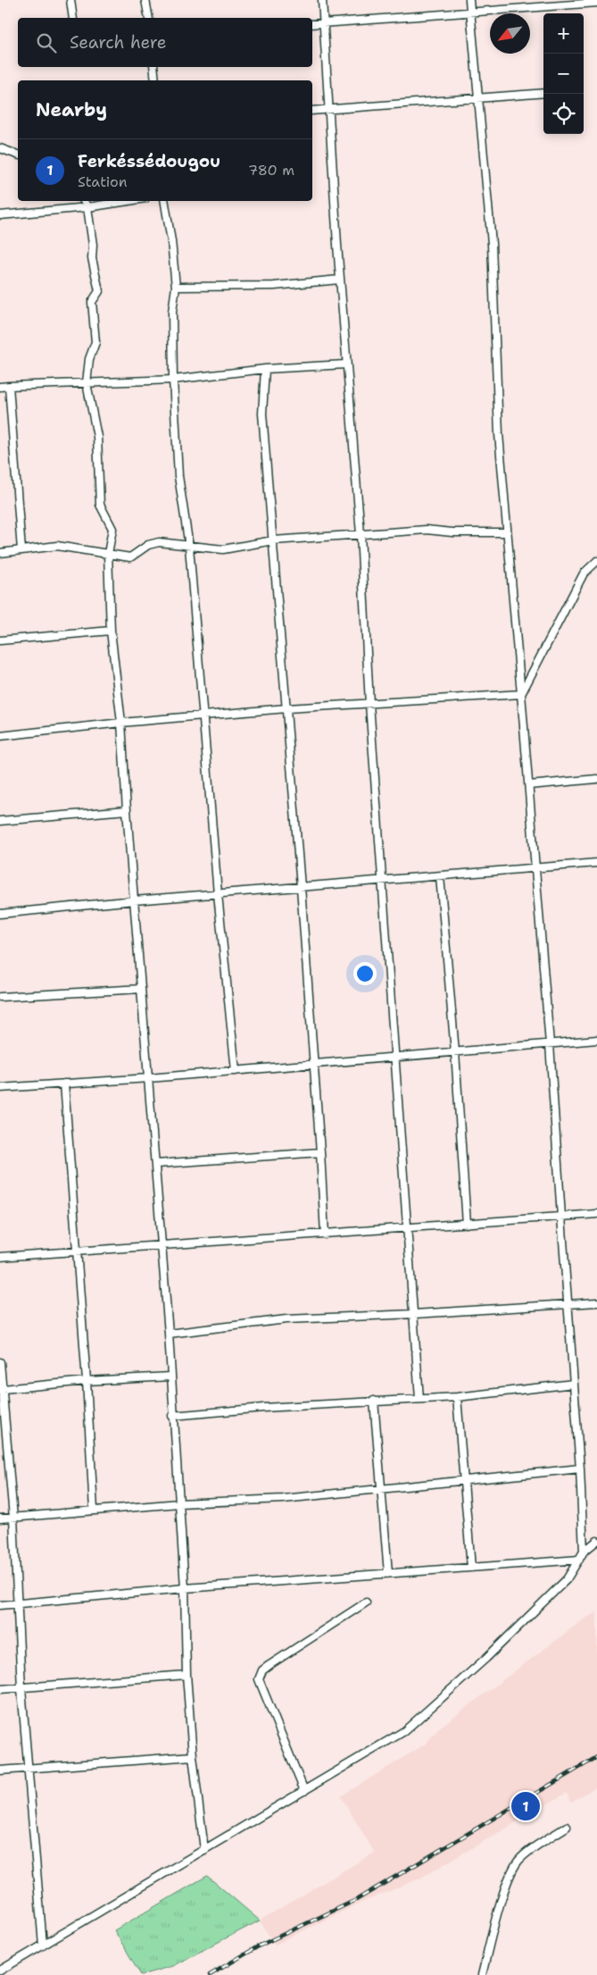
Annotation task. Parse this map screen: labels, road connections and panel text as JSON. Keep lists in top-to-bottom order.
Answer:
{
  "north": "bottom left",
  "page": {
    "map_buttons": ["+", "−"],
    "search": "Search here",
    "heading": "Nearby",
    "list": [
      {
        "mark": "1",
        "name": "Ferkéssédougou",
        "note": "Station",
        "value": "780 m"
      }
    ],
    "pins": "1"
  }
}
